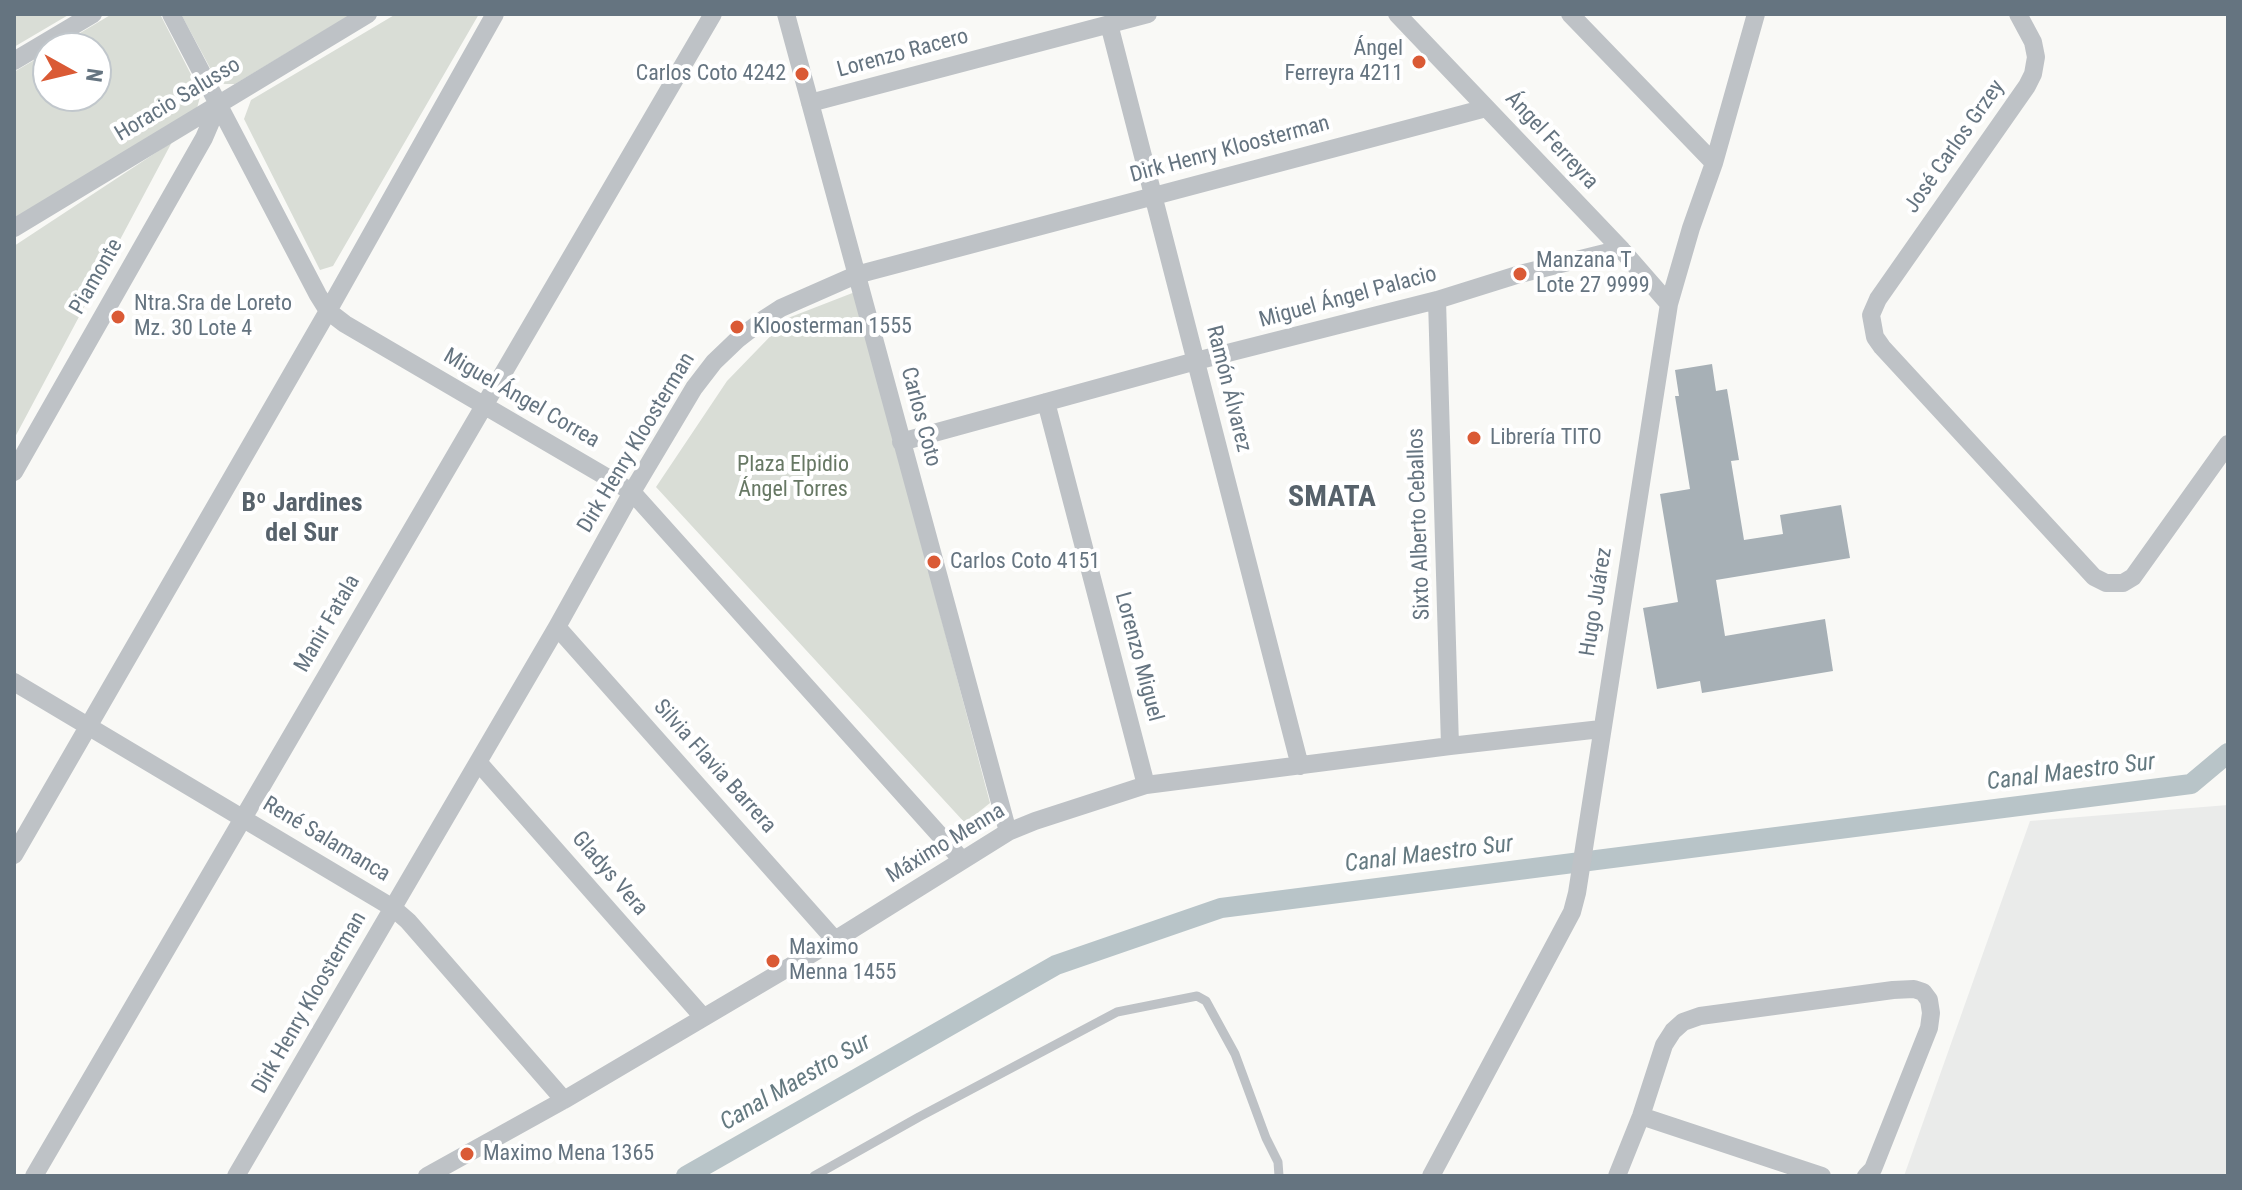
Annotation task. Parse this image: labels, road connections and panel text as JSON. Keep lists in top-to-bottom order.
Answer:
{
  "streets": {
    "street": [
      "Lorenzo Racero",
      "Horacio Salusso",
      "Ángel Ferreyra",
      "José Carlos Grzey",
      "Dirk Henry Kloosterman",
      "Piamonte",
      "Miguel Ángel Palacio",
      "Ramón Álvarez",
      "Miguel Ángel Correa",
      "Carlos Coto",
      "Sixto Alberto Ceballos",
      "Hugo Juárez",
      "Manir Fatala",
      "Lorenzo Miguel",
      "Silvia Flavia Barrera",
      "René Salamanca",
      "Máximo Menna",
      "Gladys Vera"
    ]
  },
  "crossings": [
    ["Lorenzo Racero", "Ramón Álvarez"],
    ["Lorenzo Racero", "Carlos Coto"],
    ["Horacio Salusso", "Piamonte"],
    ["Horacio Salusso", "Miguel Ángel Correa"],
    ["Ángel Ferreyra", "Dirk Henry Kloosterman"],
    ["Ángel Ferreyra", "Miguel Ángel Palacio"],
    ["Ángel Ferreyra", "Hugo Juárez"],
    ["Dirk Henry Kloosterman", "Ramón Álvarez"],
    ["Dirk Henry Kloosterman", "Miguel Ángel Correa"],
    ["Dirk Henry Kloosterman", "Carlos Coto"],
    ["Dirk Henry Kloosterman", "Silvia Flavia Barrera"],
    ["Dirk Henry Kloosterman", "René Salamanca"],
    ["Dirk Henry Kloosterman", "Gladys Vera"],
    ["Piamonte", "Miguel Ángel Correa"],
    ["Miguel Ángel Palacio", "Ramón Álvarez"],
    ["Miguel Ángel Palacio", "Carlos Coto"],
    ["Miguel Ángel Palacio", "Sixto Alberto Ceballos"],
    ["Miguel Ángel Palacio", "Lorenzo Miguel"],
    ["Ramón Álvarez", "Máximo Menna"],
    ["Miguel Ángel Correa", "Manir Fatala"],
    ["Miguel Ángel Correa", "Máximo Menna"],
    ["Carlos Coto", "Máximo Menna"],
    ["Sixto Alberto Ceballos", "Máximo Menna"],
    ["Hugo Juárez", "Máximo Menna"],
    ["Manir Fatala", "René Salamanca"],
    ["Lorenzo Miguel", "Máximo Menna"],
    ["Silvia Flavia Barrera", "Máximo Menna"],
    ["René Salamanca", "Máximo Menna"],
    ["Máximo Menna", "Gladys Vera"]
  ],
  "districts": ["SMATA", "Bº Jardines del Sur"],
  "water": ["Canal Maestro Sur"],
  "parks": ["Plaza Elpidio Ángel Torres"],
  "places": [
    "Ángel Ferreyra 4211",
    "Carlos Coto 4242",
    "Manzana T Lote 27 9999",
    "Ntra.Sra de Loreto Mz. 30 Lote 4",
    "Kloosterman 1555",
    "Librería TITO",
    "Carlos Coto 4151",
    "Maximo Menna 1455",
    "Maximo Mena 1365"
  ],
  "north": "right"
}
